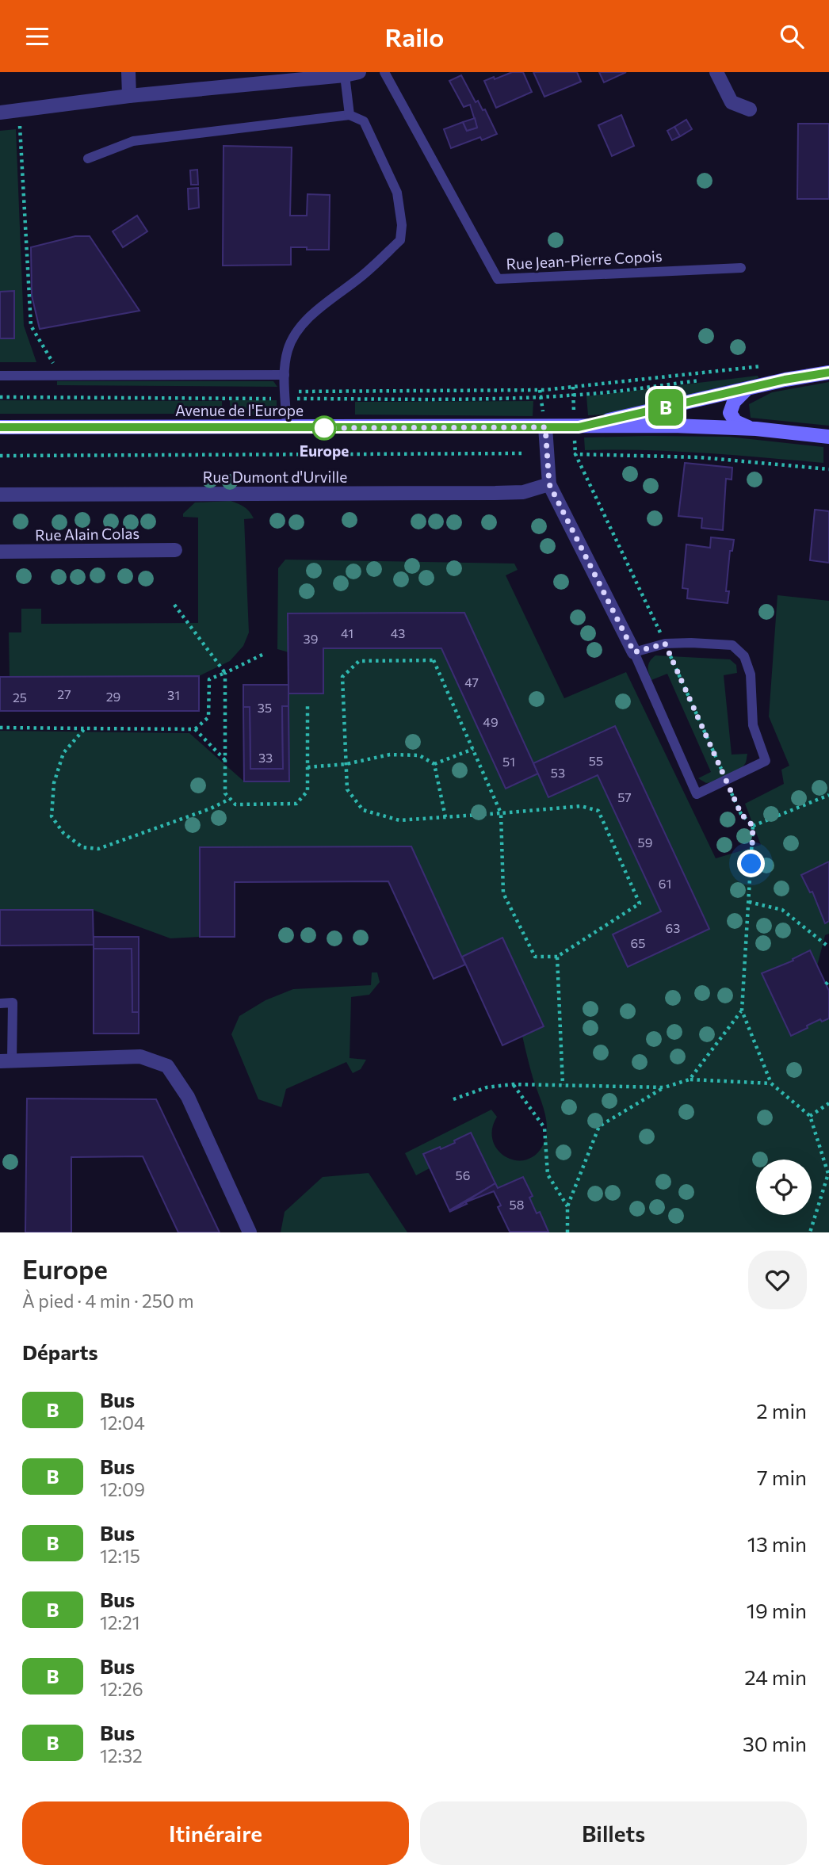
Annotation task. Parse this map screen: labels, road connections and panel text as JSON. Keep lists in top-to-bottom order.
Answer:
{
  "streets": {
    "street": ["Avenue de l'Europe", "Rue Dumont d'Urville", "Rue Alain Colas"],
    "lane": ["Rue Jean-Pierre Copois"]
  },
  "places": ["Europe"],
  "lines": ["bus line B"],
  "house_numbers": [
    "41",
    "43",
    "39",
    "47",
    "27",
    "31",
    "29",
    "25",
    "35",
    "49",
    "33",
    "55",
    "51",
    "53",
    "57",
    "59",
    "61",
    "63",
    "65",
    "56",
    "58"
  ],
  "page": {
    "header": "Railo",
    "on_map": "B",
    "heading": [
      ["Europe", "À pied · 4 min · 250 m"],
      "Départs"
    ],
    "list": [
      {
        "mark": "B",
        "name": "Bus",
        "note": "12:04",
        "value": "2 min"
      },
      {
        "mark": "B",
        "name": "Bus",
        "note": "12:09",
        "value": "7 min"
      },
      {
        "mark": "B",
        "name": "Bus",
        "note": "12:15",
        "value": "13 min"
      },
      {
        "mark": "B",
        "name": "Bus",
        "note": "12:21",
        "value": "19 min"
      },
      {
        "mark": "B",
        "name": "Bus",
        "note": "12:26",
        "value": "24 min"
      },
      {
        "mark": "B",
        "name": "Bus",
        "note": "12:32",
        "value": "30 min"
      }
    ],
    "buttons": ["Itinéraire", "Billets"]
  }
}
